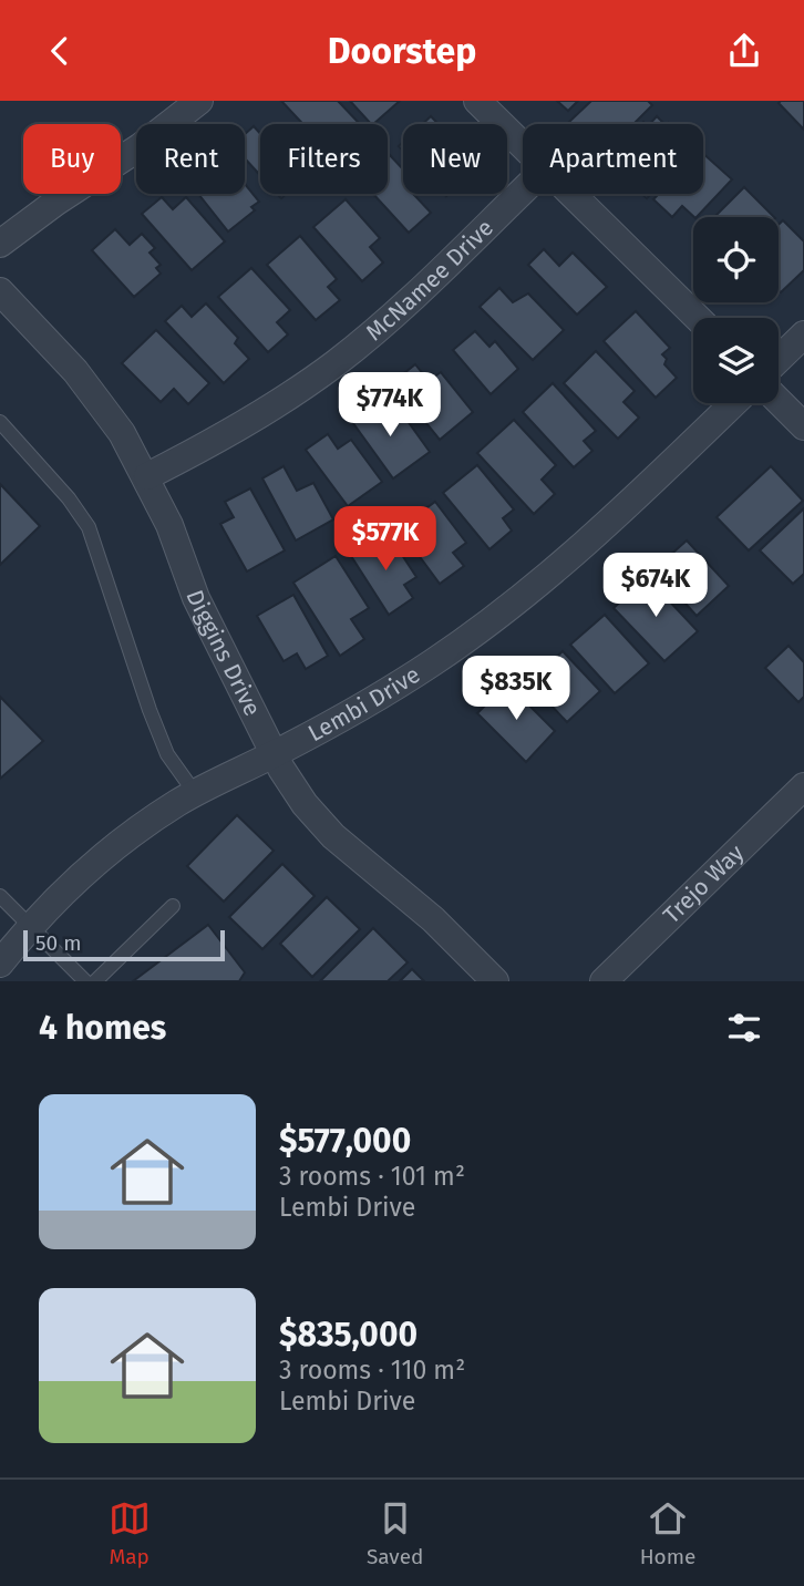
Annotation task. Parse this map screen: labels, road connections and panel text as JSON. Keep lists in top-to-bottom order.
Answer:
{
  "streets": {
    "street": [
      "McNamee Drive",
      "Diggins Drive",
      "Lembi Drive",
      "Trejo Way"
    ]
  },
  "crossings": [
    ["McNamee Drive", "Diggins Drive"],
    ["Diggins Drive", "Lembi Drive"]
  ],
  "scale_bar": "50 m",
  "page": {
    "header": "Doorstep",
    "chip": [
      "Buy",
      "Rent",
      "Filters",
      "New",
      "Apartment"
    ],
    "price": [
      "$774K",
      "$577K",
      "$674K",
      "$835K"
    ],
    "scale": "50 m",
    "heading": "4 homes",
    "list": [
      {
        "name": "$577,000",
        "note": "3 rooms · 101 m² · Lembi Drive"
      },
      {
        "name": "$835,000",
        "note": "3 rooms · 110 m² · Lembi Drive"
      }
    ],
    "tabs": ["Map", "Saved", "Home"]
  }
}
